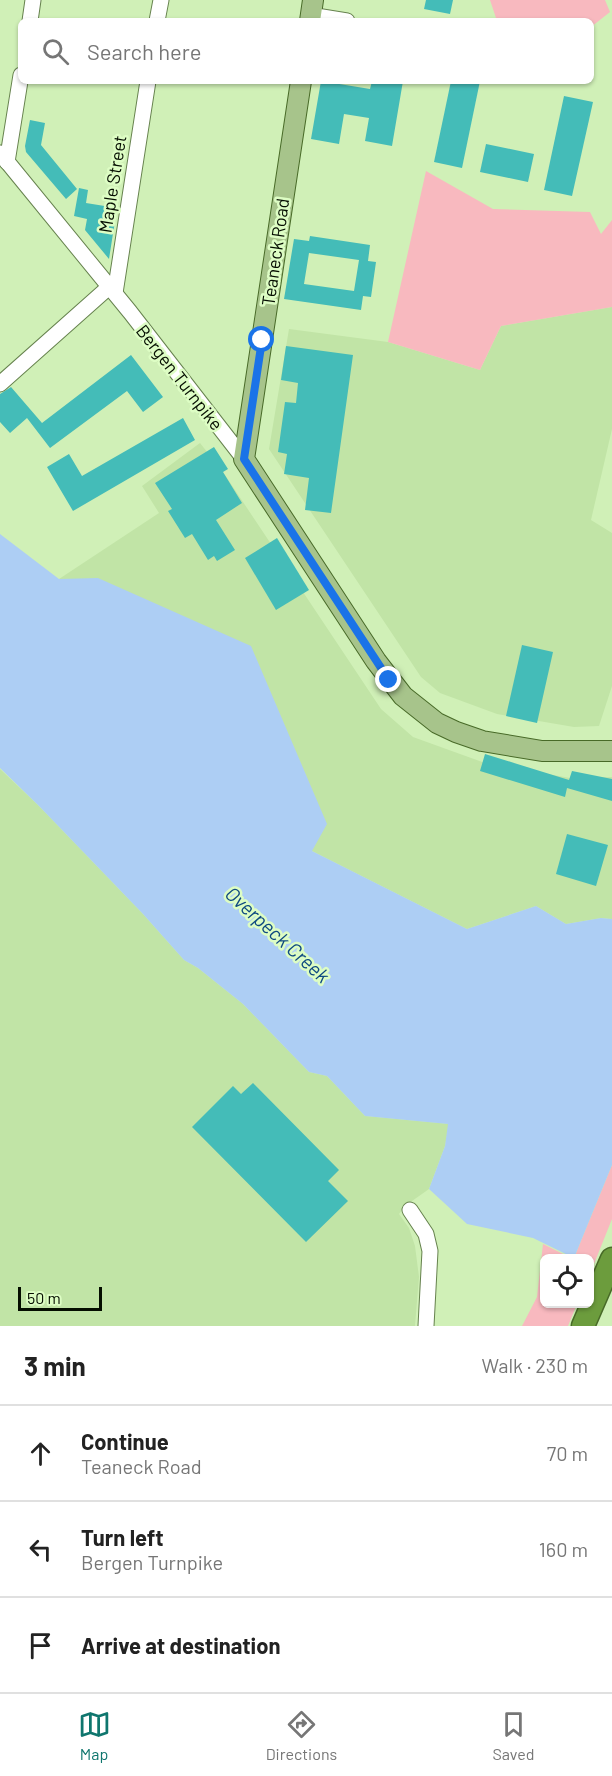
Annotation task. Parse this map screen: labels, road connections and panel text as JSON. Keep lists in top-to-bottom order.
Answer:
{
  "streets": {
    "main road": ["Teaneck Road", "Bergen Turnpike"],
    "street": ["Maple Street"]
  },
  "crossings": [
    ["Maple Street", "Bergen Turnpike"],
    ["Teaneck Road", "Bergen Turnpike"]
  ],
  "water": ["Overpeck Creek"],
  "scale_bar": "50 m",
  "page": {
    "search": "Search here",
    "scale": "50 m",
    "heading": ["3 min", "Walk · 230 m"],
    "list": [
      ["Continue", "Teaneck Road", "70 m"],
      ["Turn left", "Bergen Turnpike", "160 m"],
      "Arrive at destination"
    ],
    "nav": ["Map", "Directions", "Saved"]
  }
}
